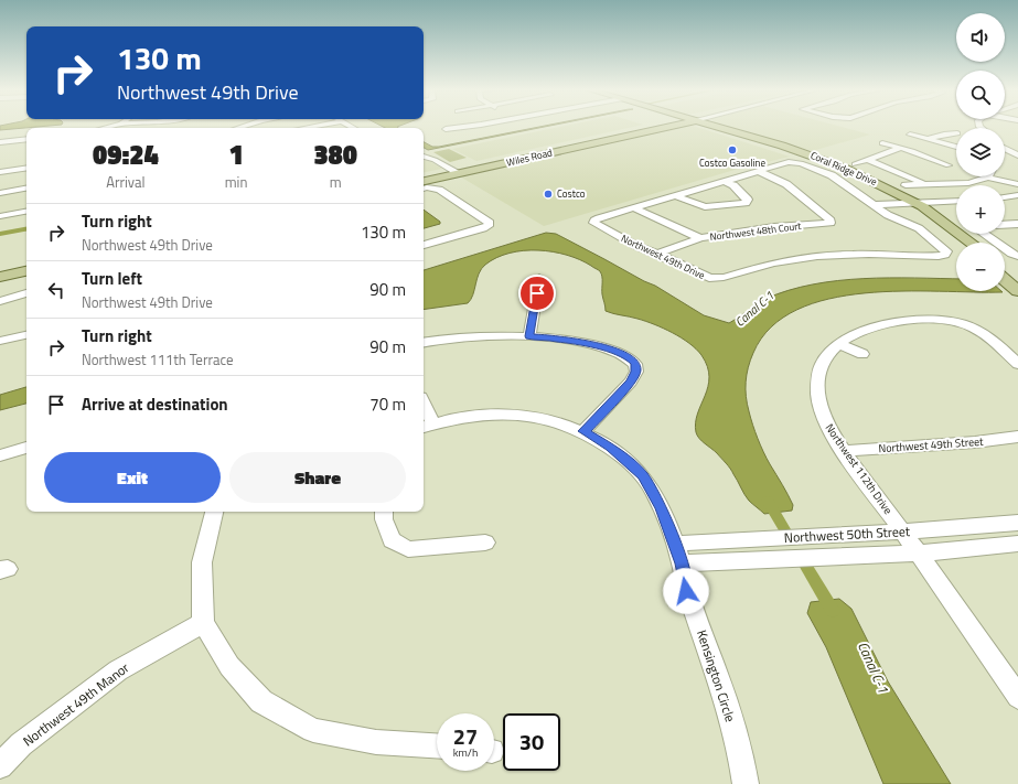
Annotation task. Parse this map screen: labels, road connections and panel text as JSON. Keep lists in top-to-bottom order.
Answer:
{
  "streets": {
    "main road": ["Wiles Road", "Coral Ridge Drive"],
    "street": [
      "Northwest 48th Court",
      "Northwest 49th Drive",
      "Northwest 49th Street",
      "Northwest 112th Drive",
      "Northwest 50th Street",
      "Kensington Circle",
      "Northwest 49th Manor"
    ]
  },
  "crossings": [
    ["Northwest 48th Court", "Northwest 49th Drive"],
    ["Northwest 49th Street", "Northwest 112th Drive"],
    ["Northwest 112th Drive", "Northwest 50th Street"],
    ["Northwest 50th Street", "Kensington Circle"]
  ],
  "water": ["Canal C-1"],
  "places": ["Costco Gasoline", "Costco"],
  "page": {
    "map_buttons": ["+", "−"],
    "turn": ["130 m", "Northwest 49th Drive"],
    "eta": [
      "09:24",
      "Arrival",
      "1",
      "min",
      "380",
      "m"
    ],
    "list": [
      {
        "name": "Turn right",
        "note": "Northwest 49th Drive",
        "value": "130 m"
      },
      {
        "name": "Turn left",
        "note": "Northwest 49th Drive",
        "value": "90 m"
      },
      {
        "name": "Turn right",
        "note": "Northwest 111th Terrace",
        "value": "90 m"
      },
      {
        "name": "Arrive at destination",
        "value": "70 m"
      }
    ],
    "buttons": ["Exit", "Share"],
    "speed": "27 km/h",
    "limit": "30"
  }
}
